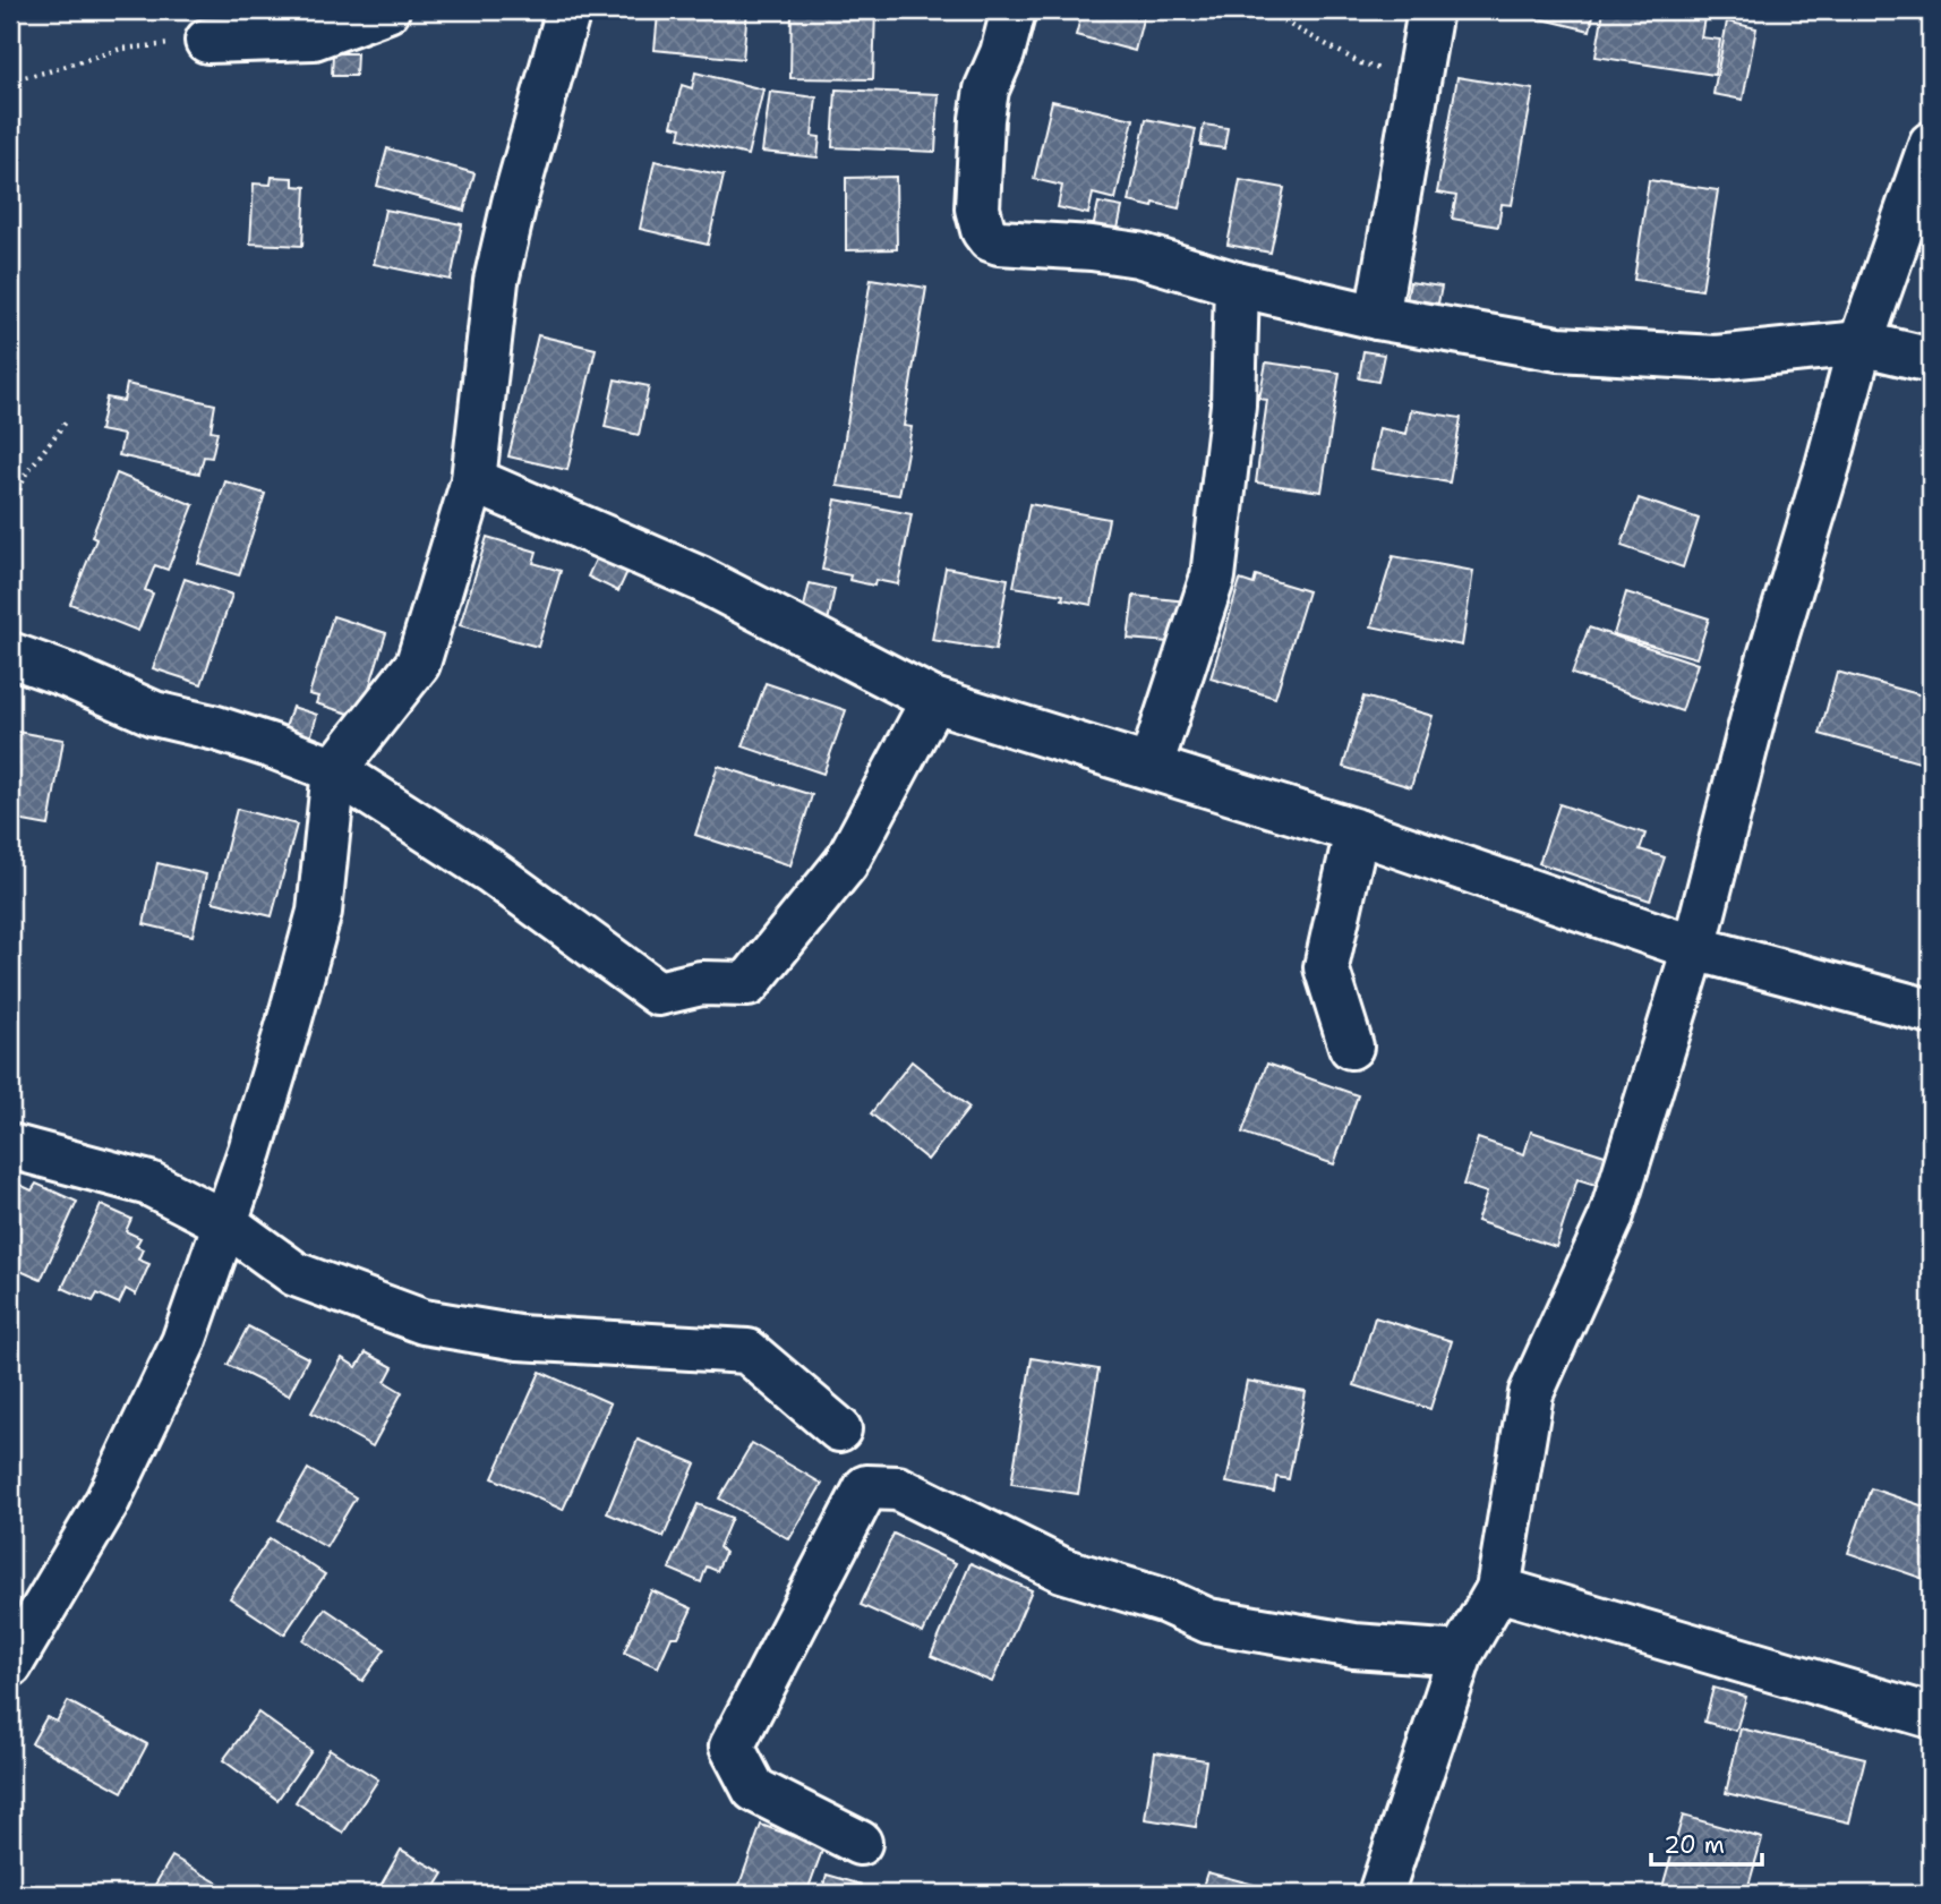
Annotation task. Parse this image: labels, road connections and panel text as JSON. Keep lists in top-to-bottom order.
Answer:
{
  "scale_bar": "20 m"
}
